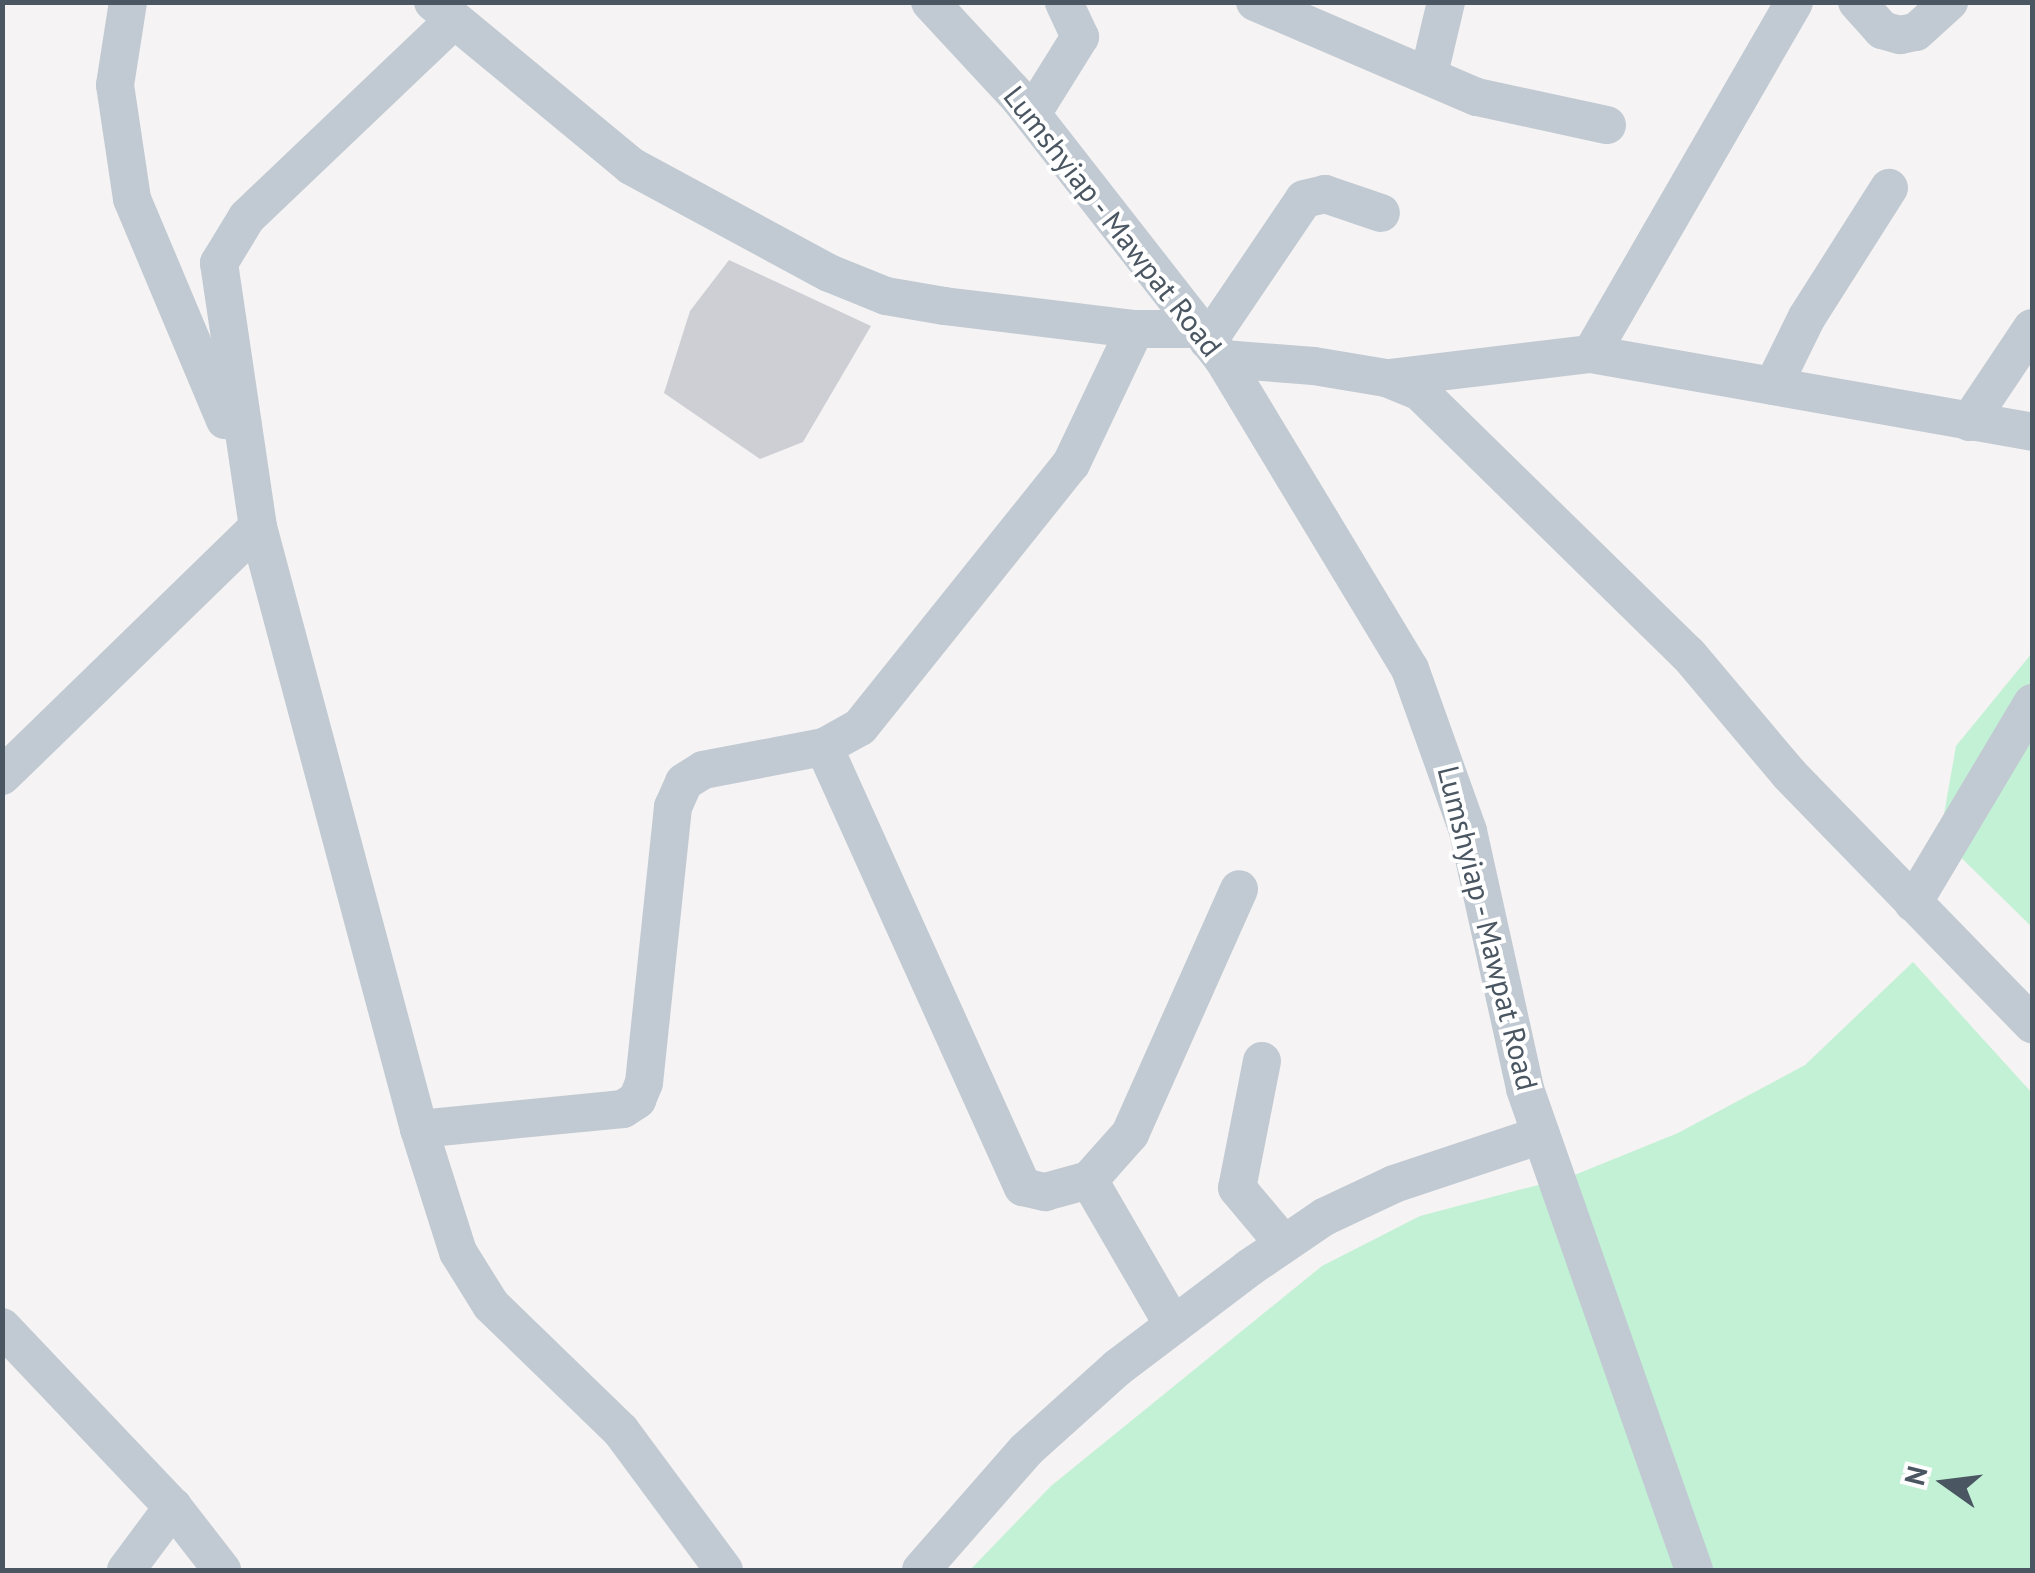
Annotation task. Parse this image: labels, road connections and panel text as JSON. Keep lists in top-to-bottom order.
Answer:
{
  "streets": {
    "street": ["Lumshyiap - Mawpat Road"]
  },
  "north": "left"
}
